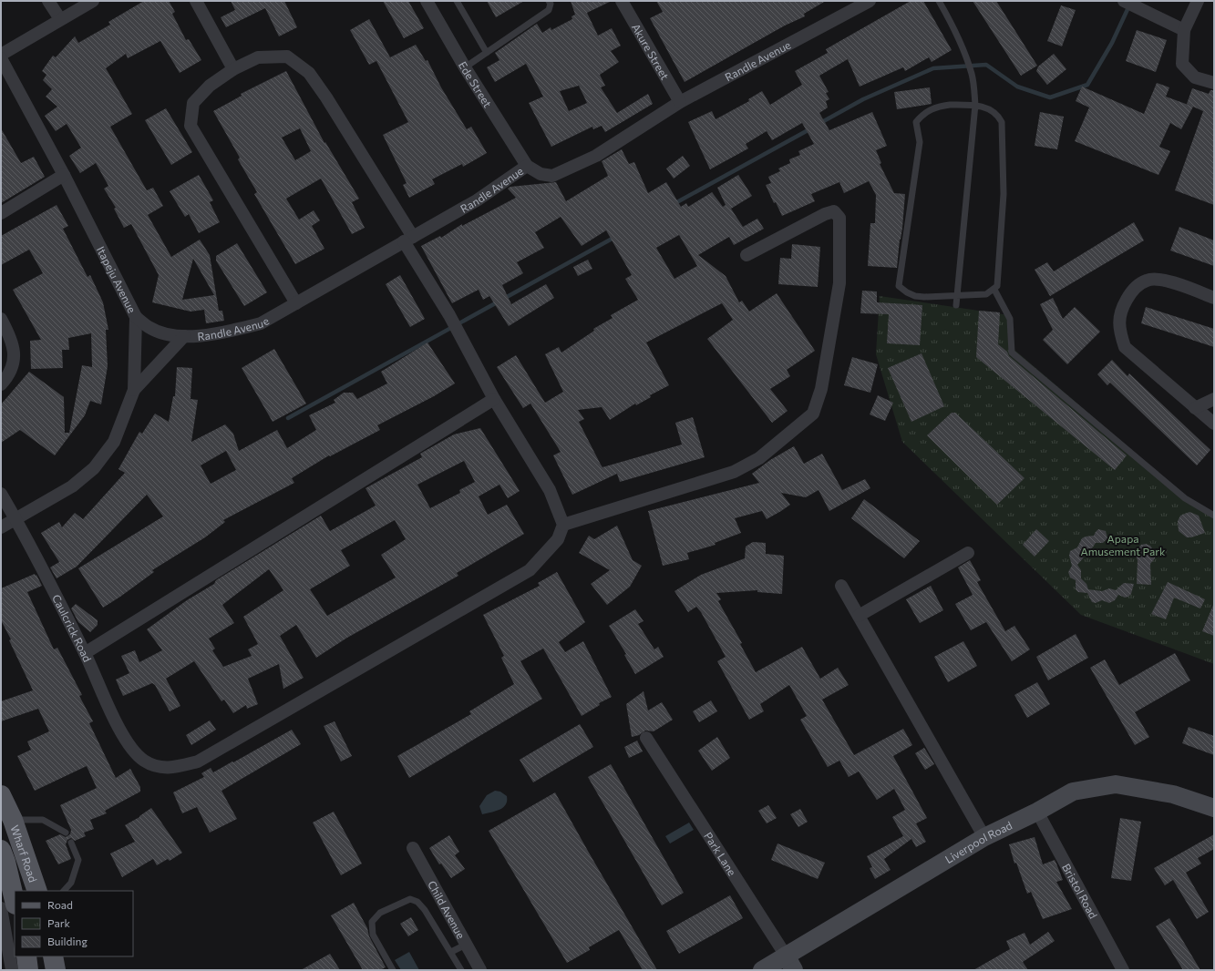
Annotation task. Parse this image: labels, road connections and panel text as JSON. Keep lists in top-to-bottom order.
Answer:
{
  "streets": {
    "main road": ["Liverpool Road", "Wharf Road"],
    "street": [
      "Akure Street",
      "Randle Avenue",
      "Ede Street",
      "Itapeju Avenue",
      "Caulcrick Road",
      "Park Lane",
      "Bristol Road",
      "Child Avenue"
    ]
  },
  "crossings": [
    ["Akure Street", "Randle Avenue"],
    ["Randle Avenue", "Ede Street"],
    ["Randle Avenue", "Itapeju Avenue"],
    ["Itapeju Avenue", "Caulcrick Road"],
    ["Liverpool Road", "Park Lane"],
    ["Liverpool Road", "Bristol Road"]
  ],
  "parks": ["Apapa Amusement Park"],
  "legend": ["Road", "Park", "Building"]
}
